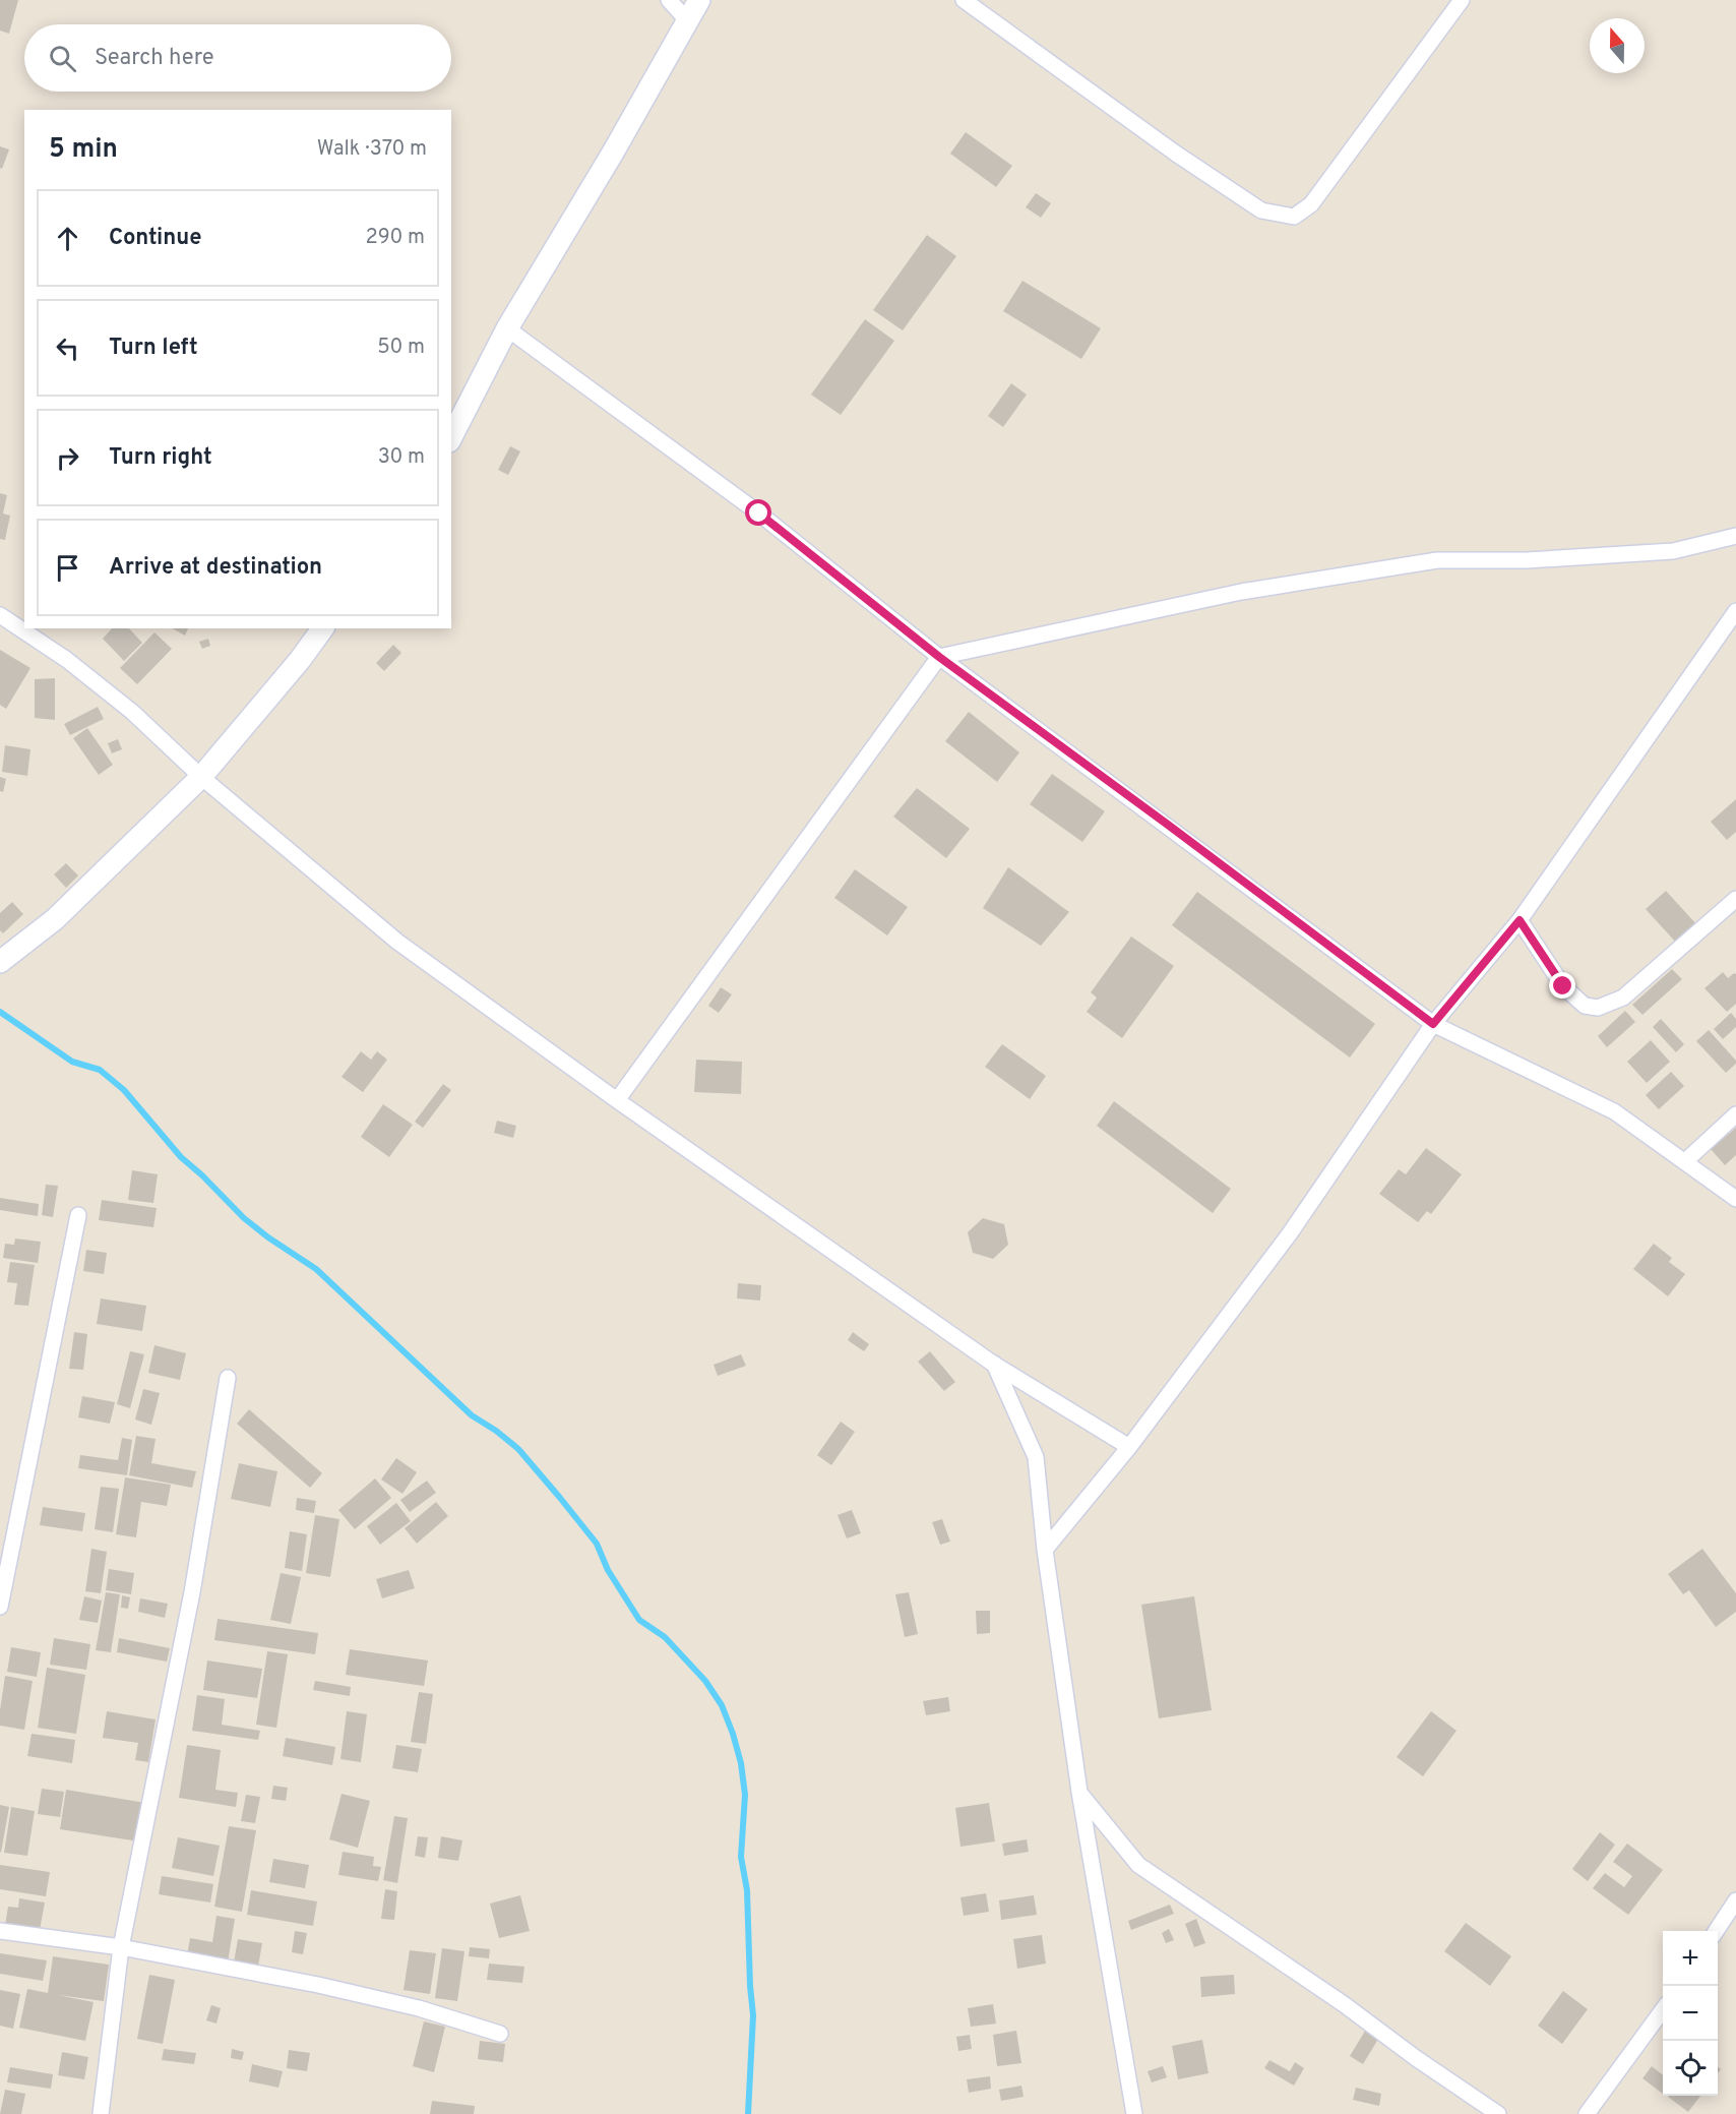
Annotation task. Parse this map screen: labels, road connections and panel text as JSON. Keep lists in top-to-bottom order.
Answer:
{
  "north": "top",
  "page": {
    "search": "Search here",
    "heading": ["5 min", "Walk · 370 m"],
    "list": [
      ["Continue", "290 m"],
      ["Turn left", "50 m"],
      ["Turn right", "30 m"],
      "Arrive at destination"
    ],
    "map_buttons": ["+", "−"]
  }
}
